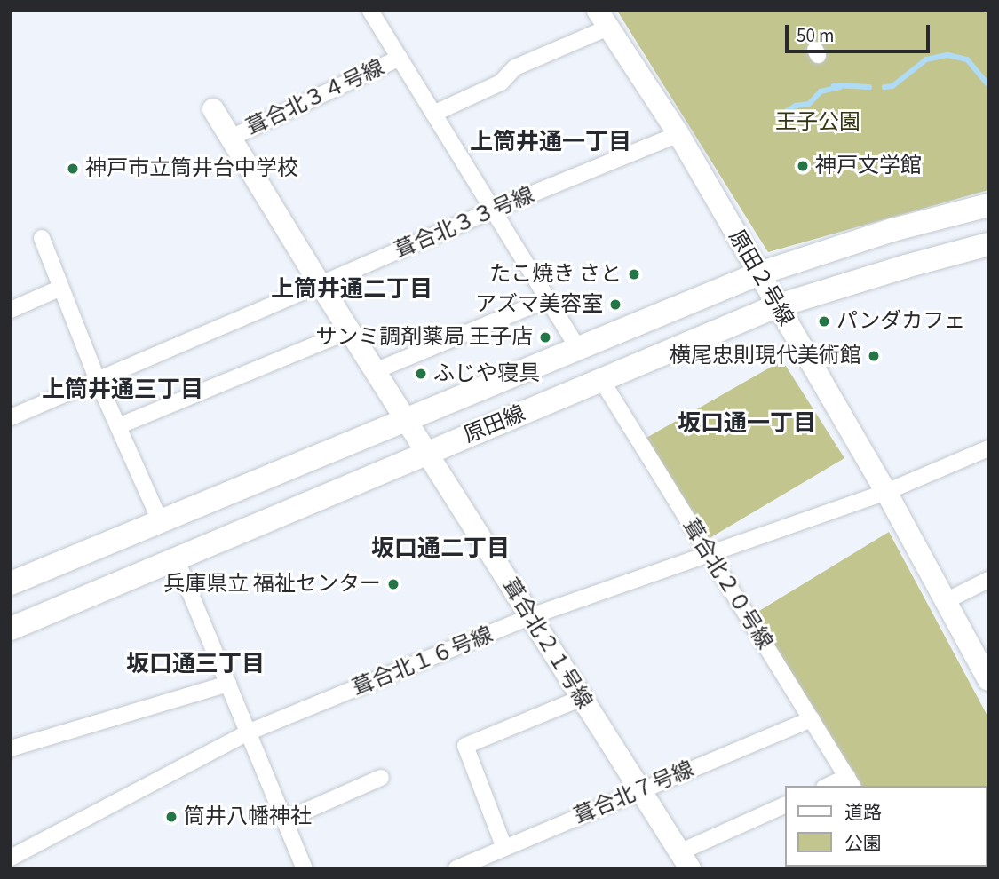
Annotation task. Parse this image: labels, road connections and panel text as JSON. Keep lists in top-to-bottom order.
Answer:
{
  "streets": {
    "main road": ["原田線"],
    "street": [
      "葺合北３４号線",
      "葺合北３３号線",
      "原田２号線",
      "葺合北２０号線",
      "葺合北２１号線",
      "葺合北１６号線",
      "葺合北７号線"
    ]
  },
  "crossings": [
    ["葺合北３４号線", "葺合北２１号線"],
    ["葺合北３３号線", "原田２号線"],
    ["葺合北３３号線", "葺合北２１号線"],
    ["原田２号線", "原田線"],
    ["原田２号線", "葺合北１６号線"],
    ["原田線", "葺合北２０号線"],
    ["原田線", "葺合北２１号線"],
    ["葺合北２０号線", "葺合北１６号線"],
    ["葺合北２０号線", "葺合北７号線"],
    ["葺合北２１号線", "葺合北１６号線"],
    ["葺合北２１号線", "葺合北７号線"]
  ],
  "districts": [
    "上筒井通一丁目",
    "上筒井通二丁目",
    "上筒井通三丁目",
    "坂口通一丁目",
    "坂口通二丁目",
    "坂口通三丁目"
  ],
  "parks": ["王子公園"],
  "places": [
    "神戸文学館",
    "神戸市立筒井台中学校",
    "たこ焼き さと",
    "アズマ美容室",
    "パンダカフェ",
    "サンミ調剤薬局 王子店",
    "横尾忠則現代美術館",
    "ふじや寝具",
    "兵庫県立 福祉センター",
    "筒井八幡神社"
  ],
  "legend": ["道路", "公園"],
  "scale_bar": "50 m"
}
